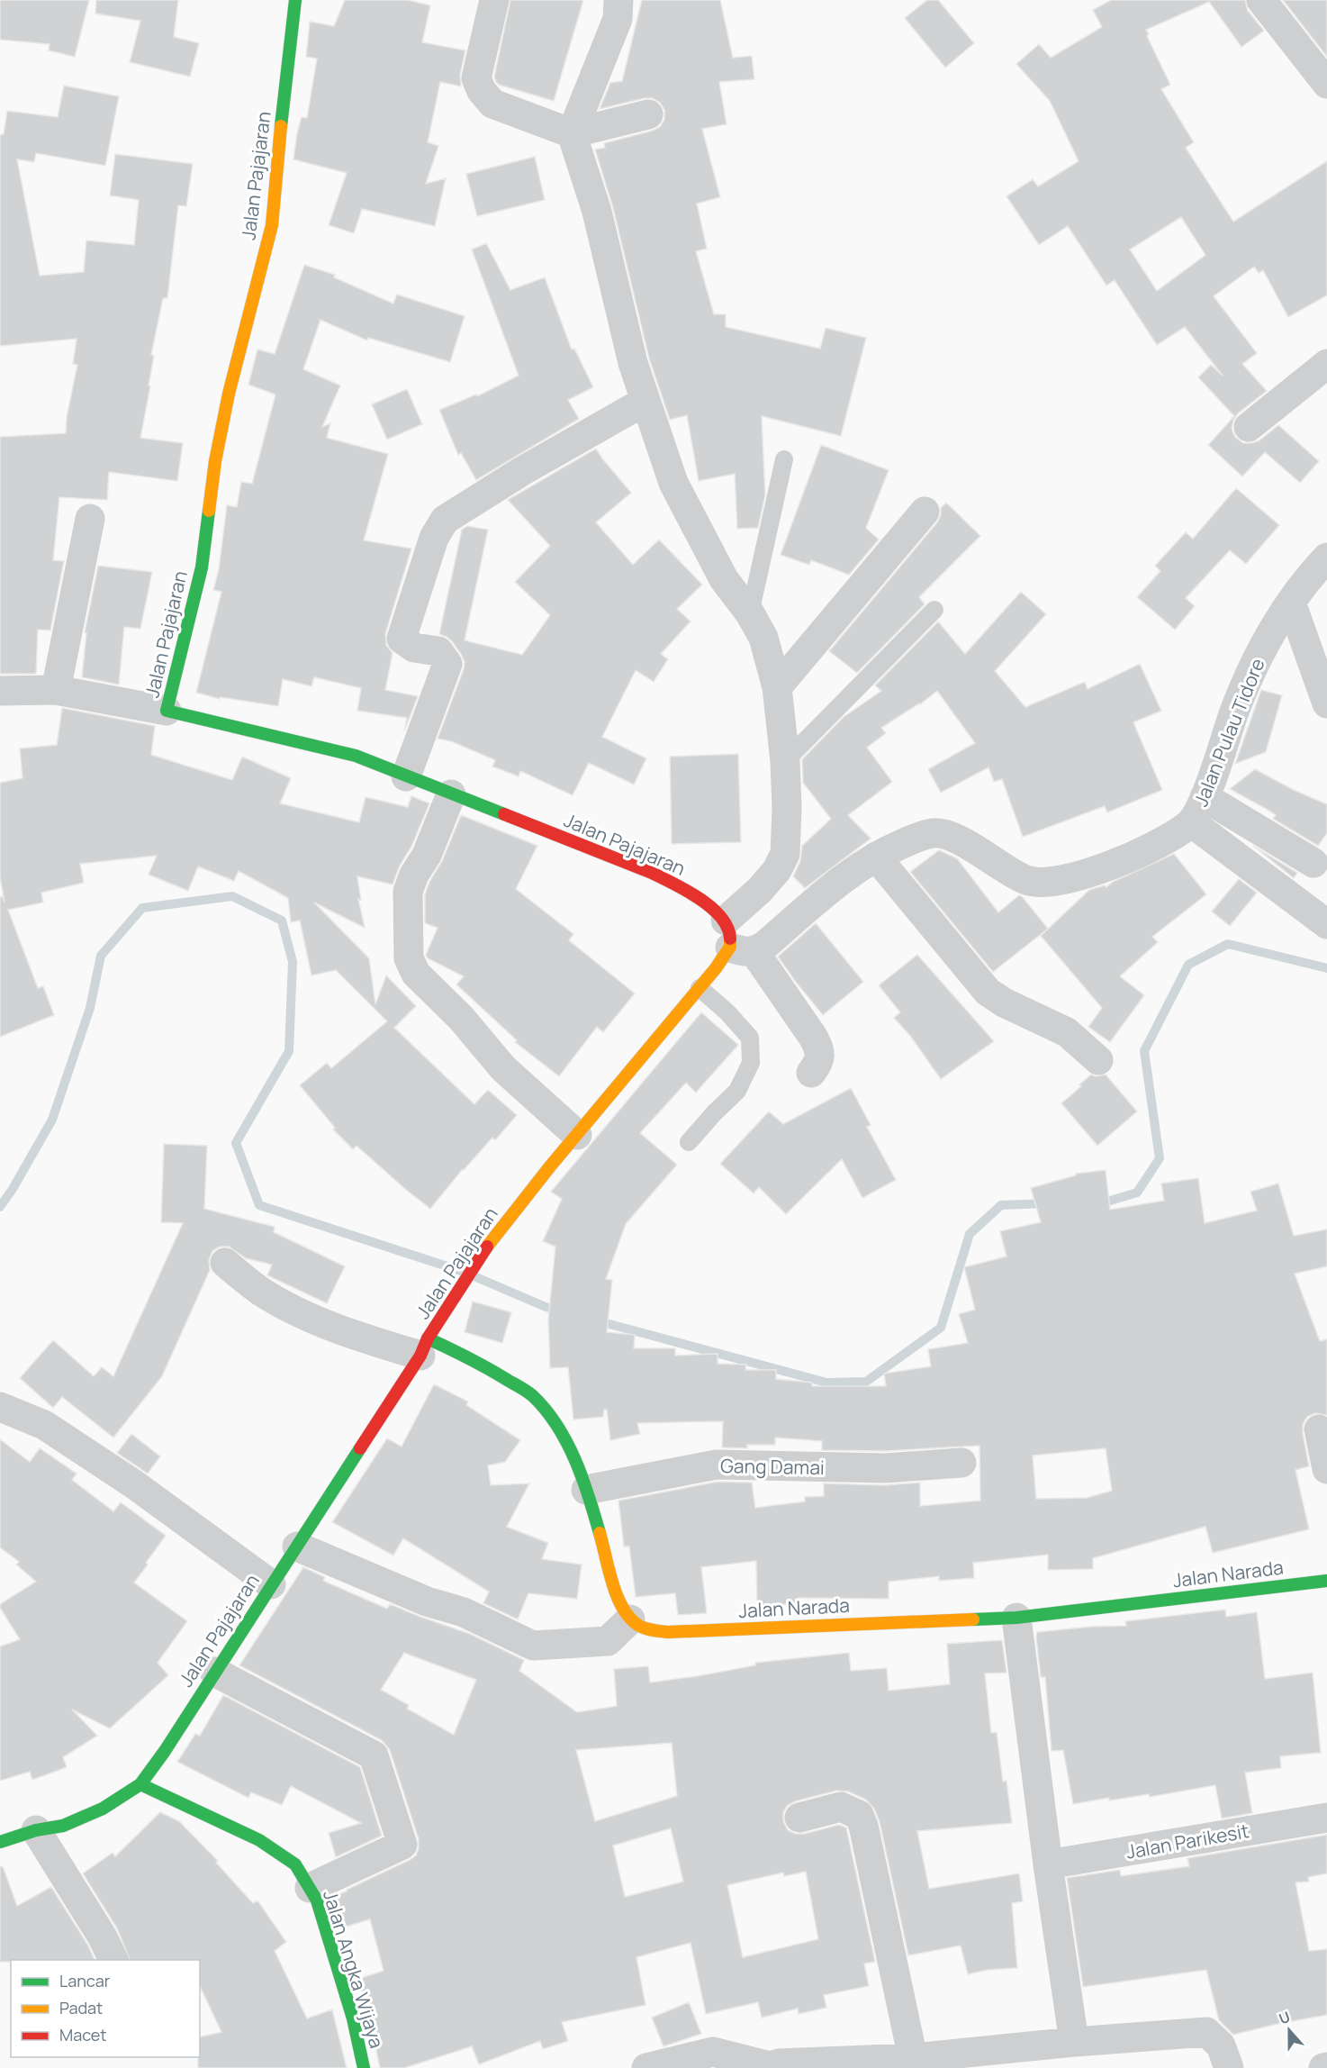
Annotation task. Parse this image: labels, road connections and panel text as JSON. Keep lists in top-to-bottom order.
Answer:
{
  "streets": {
    "main road": ["Jalan Pajajaran", "Jalan Narada", "Jalan Angka Wijaya"],
    "street": ["Jalan Pulau Tidore", "Gang Damai", "Jalan Parikesit"]
  },
  "crossings": [
    ["Jalan Pajajaran", "Jalan Pulau Tidore"],
    ["Jalan Pajajaran", "Jalan Angka Wijaya"]
  ],
  "legend": ["Lancar", "Padat", "Macet"],
  "north": "top"
}
